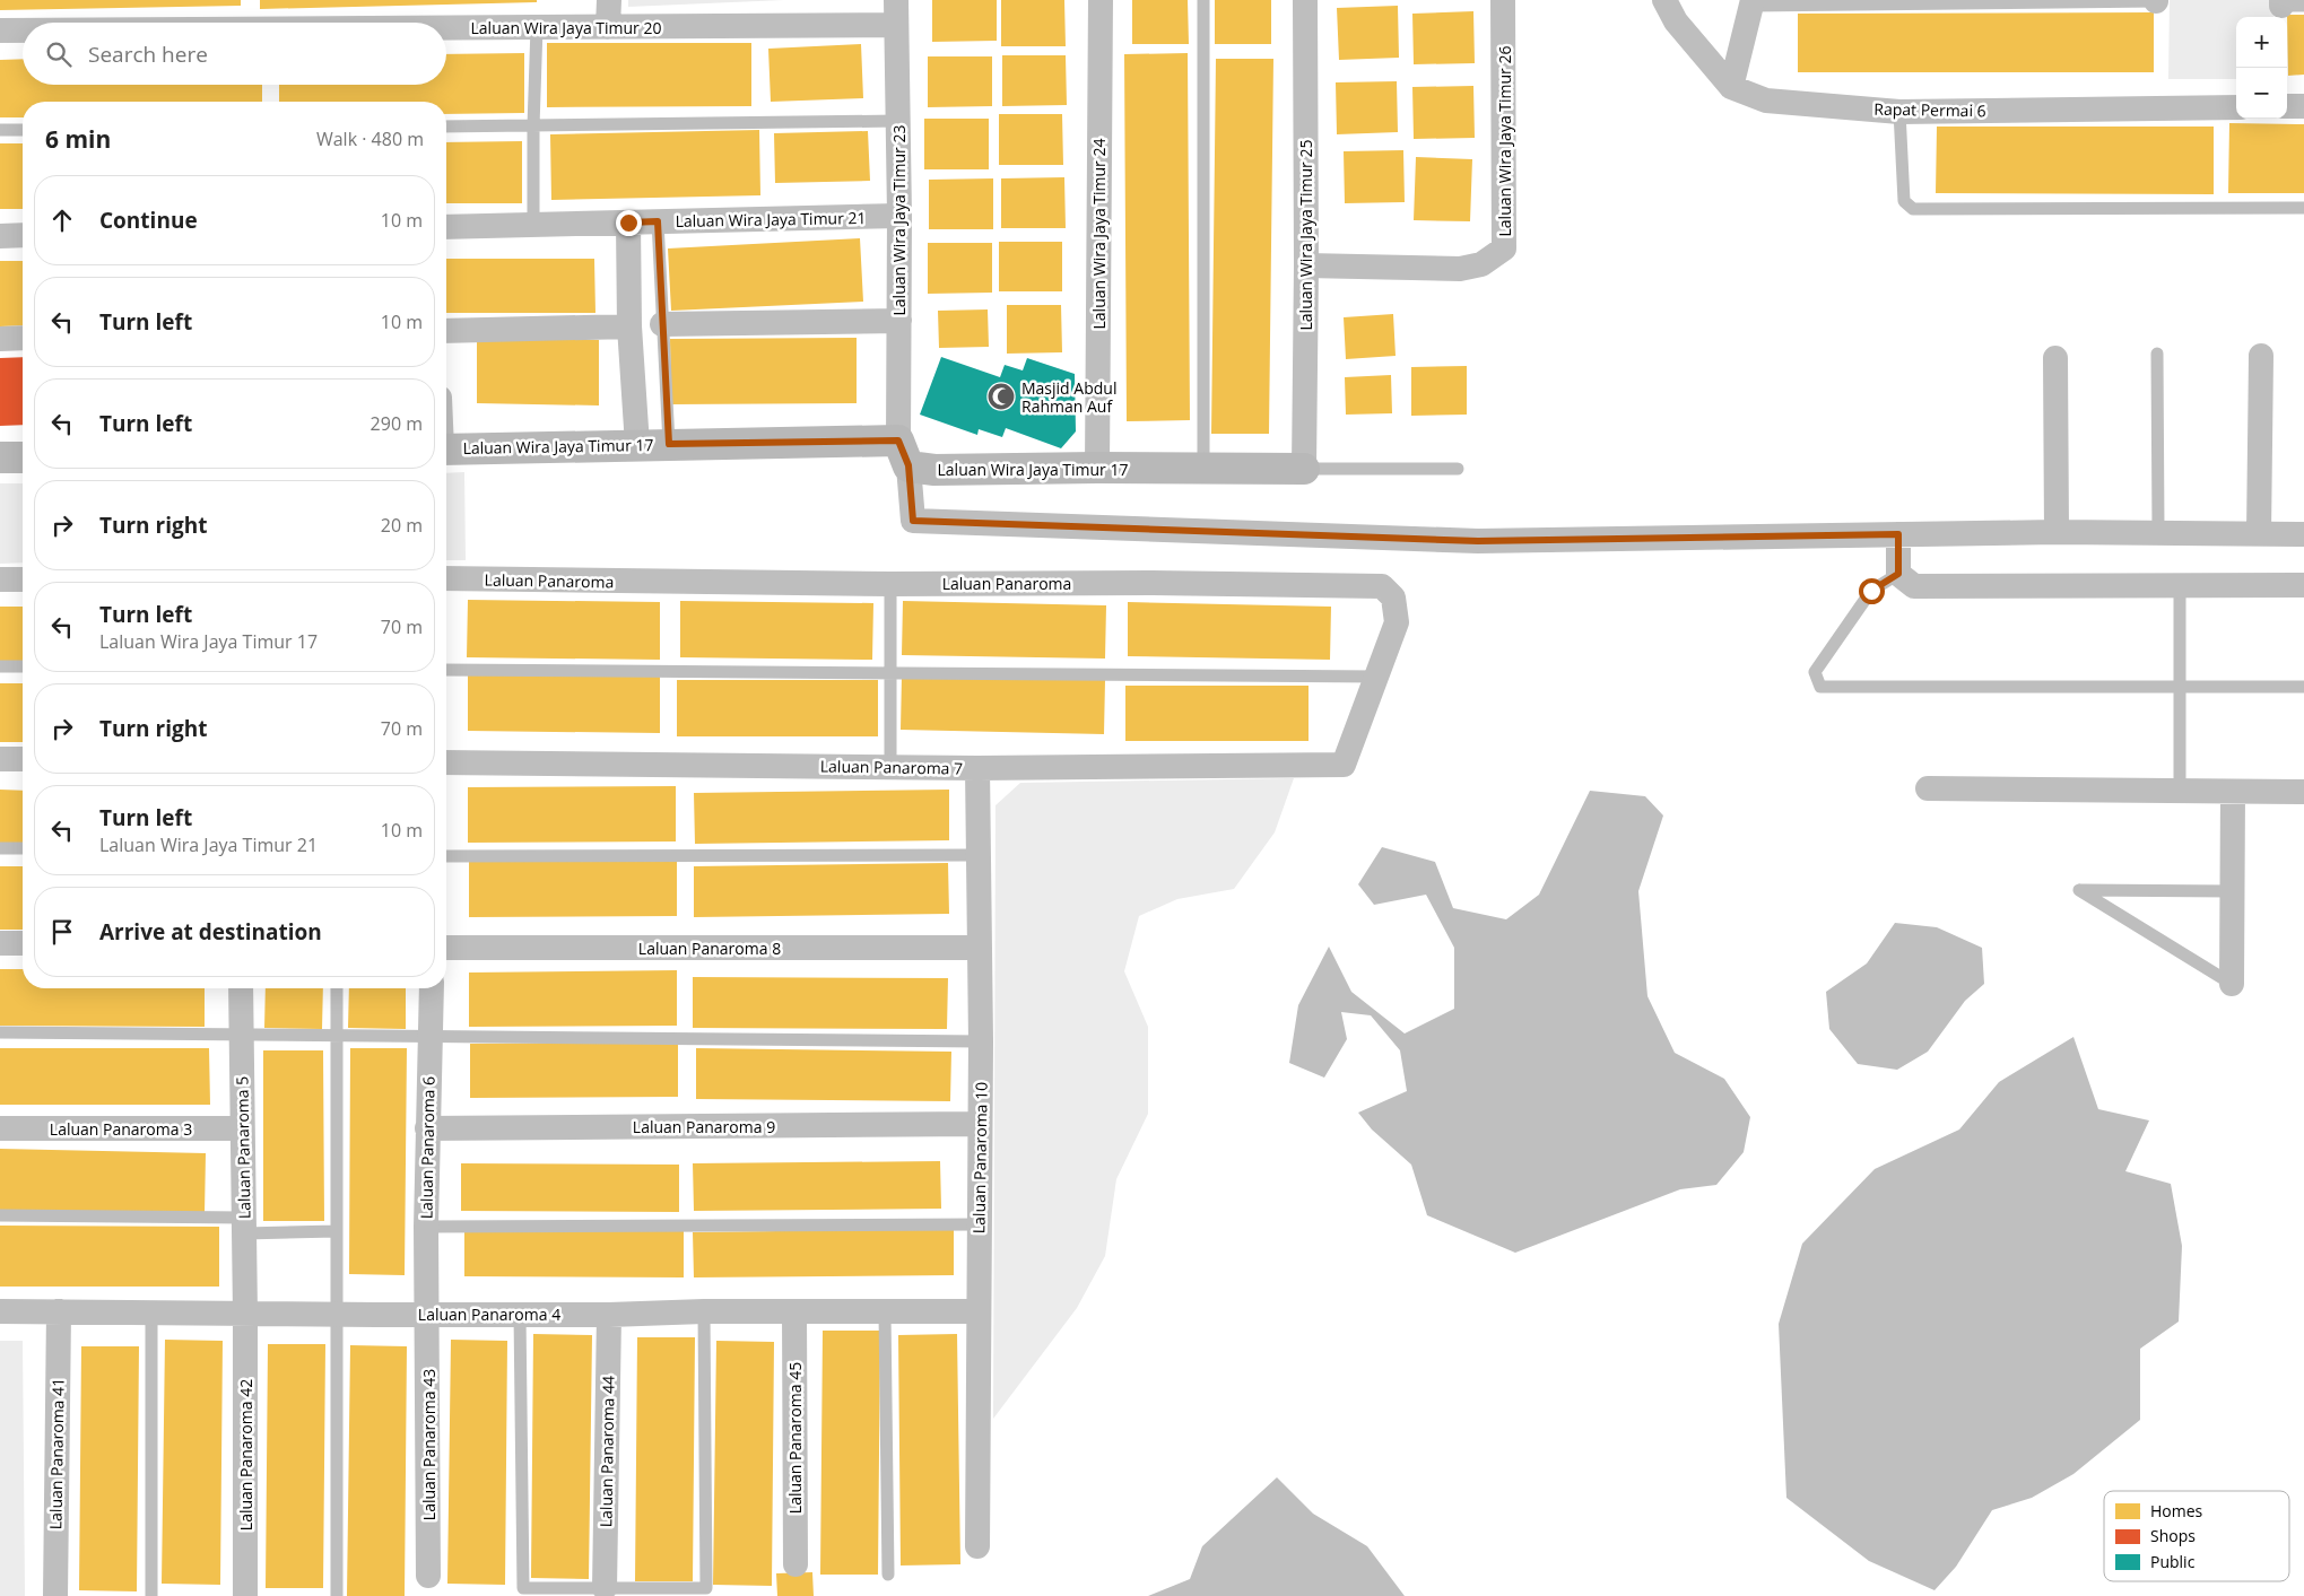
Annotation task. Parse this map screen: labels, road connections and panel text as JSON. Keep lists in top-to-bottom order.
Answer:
{
  "streets": {
    "street": [
      "Laluan Wira Jaya Timur 20",
      "Rapat Permai 6",
      "Laluan Wira Jaya Timur 26",
      "Laluan Wira Jaya Timur 21",
      "Laluan Wira Jaya Timur 23",
      "Laluan Wira Jaya Timur 24",
      "Laluan Wira Jaya Timur 25",
      "Laluan Wira Jaya Timur 17",
      "Laluan Panaroma",
      "Laluan Panaroma 7",
      "Laluan Panaroma 8",
      "Laluan Panaroma 9",
      "Laluan Panaroma 3",
      "Laluan Panaroma 5",
      "Laluan Panaroma 6",
      "Laluan Panaroma 10",
      "Laluan Panaroma 4",
      "Laluan Panaroma 45",
      "Laluan Panaroma 43",
      "Laluan Panaroma 44",
      "Laluan Panaroma 41",
      "Laluan Panaroma 42"
    ]
  },
  "crossings": [
    ["Laluan Wira Jaya Timur 20", "Laluan Wira Jaya Timur 23"],
    ["Laluan Wira Jaya Timur 26", "Laluan Wira Jaya Timur 25"],
    ["Laluan Wira Jaya Timur 21", "Laluan Wira Jaya Timur 23"],
    ["Laluan Wira Jaya Timur 23", "Laluan Wira Jaya Timur 17"],
    ["Laluan Wira Jaya Timur 24", "Laluan Wira Jaya Timur 17"],
    ["Laluan Wira Jaya Timur 25", "Laluan Wira Jaya Timur 17"],
    ["Laluan Panaroma", "Laluan Panaroma 7"],
    ["Laluan Panaroma 7", "Laluan Panaroma 10"],
    ["Laluan Panaroma 8", "Laluan Panaroma 10"],
    ["Laluan Panaroma 9", "Laluan Panaroma 6"],
    ["Laluan Panaroma 9", "Laluan Panaroma 10"],
    ["Laluan Panaroma 3", "Laluan Panaroma 5"],
    ["Laluan Panaroma 5", "Laluan Panaroma 4"],
    ["Laluan Panaroma 5", "Laluan Panaroma 42"],
    ["Laluan Panaroma 6", "Laluan Panaroma 4"],
    ["Laluan Panaroma 6", "Laluan Panaroma 43"],
    ["Laluan Panaroma 10", "Laluan Panaroma 4"],
    ["Laluan Panaroma 4", "Laluan Panaroma 45"],
    ["Laluan Panaroma 4", "Laluan Panaroma 43"],
    ["Laluan Panaroma 4", "Laluan Panaroma 44"],
    ["Laluan Panaroma 4", "Laluan Panaroma 41"],
    ["Laluan Panaroma 4", "Laluan Panaroma 42"]
  ],
  "places": {
    "mosque": ["Masjid Abdul Rahman Auf"]
  },
  "legend": ["Homes", "Shops", "Public"],
  "page": {
    "map_buttons": ["+", "−"],
    "search": "Search here",
    "heading": ["6 min", "Walk · 480 m"],
    "list": [
      ["Continue", "10 m"],
      ["Turn left", "10 m"],
      ["Turn left", "290 m"],
      ["Turn right", "20 m"],
      ["Turn left", "Laluan Wira Jaya Timur 17", "70 m"],
      ["Turn right", "70 m"],
      ["Turn left", "Laluan Wira Jaya Timur 21", "10 m"],
      "Arrive at destination"
    ]
  }
}
